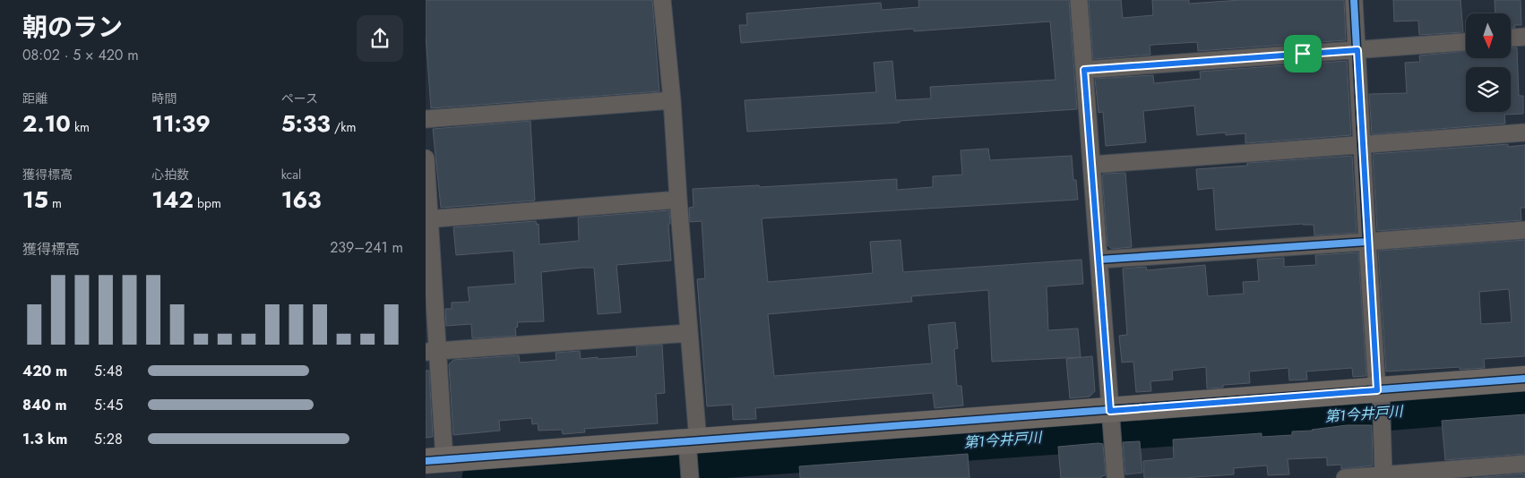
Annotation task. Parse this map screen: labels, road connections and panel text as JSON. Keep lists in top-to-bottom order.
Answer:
{
  "water": ["第1今井戸川"],
  "north": "bottom",
  "page": {
    "heading": ["朝のラン", "08:02 · 5 × 420 m"],
    "stats": [
      ["距離", "2.10 km"],
      ["時間", "11:39"],
      ["ペース", "5:33 /km"],
      ["獲得標高", "15 m"],
      ["心拍数", "142 bpm"],
      ["kcal", "163"]
    ],
    "chart": ["獲得標高", "239–241 m"],
    "list": [
      {
        "name": "420 m",
        "note": "5:48"
      },
      {
        "name": "840 m",
        "note": "5:45"
      },
      {
        "name": "1.3 km",
        "note": "5:28"
      }
    ]
  }
}
